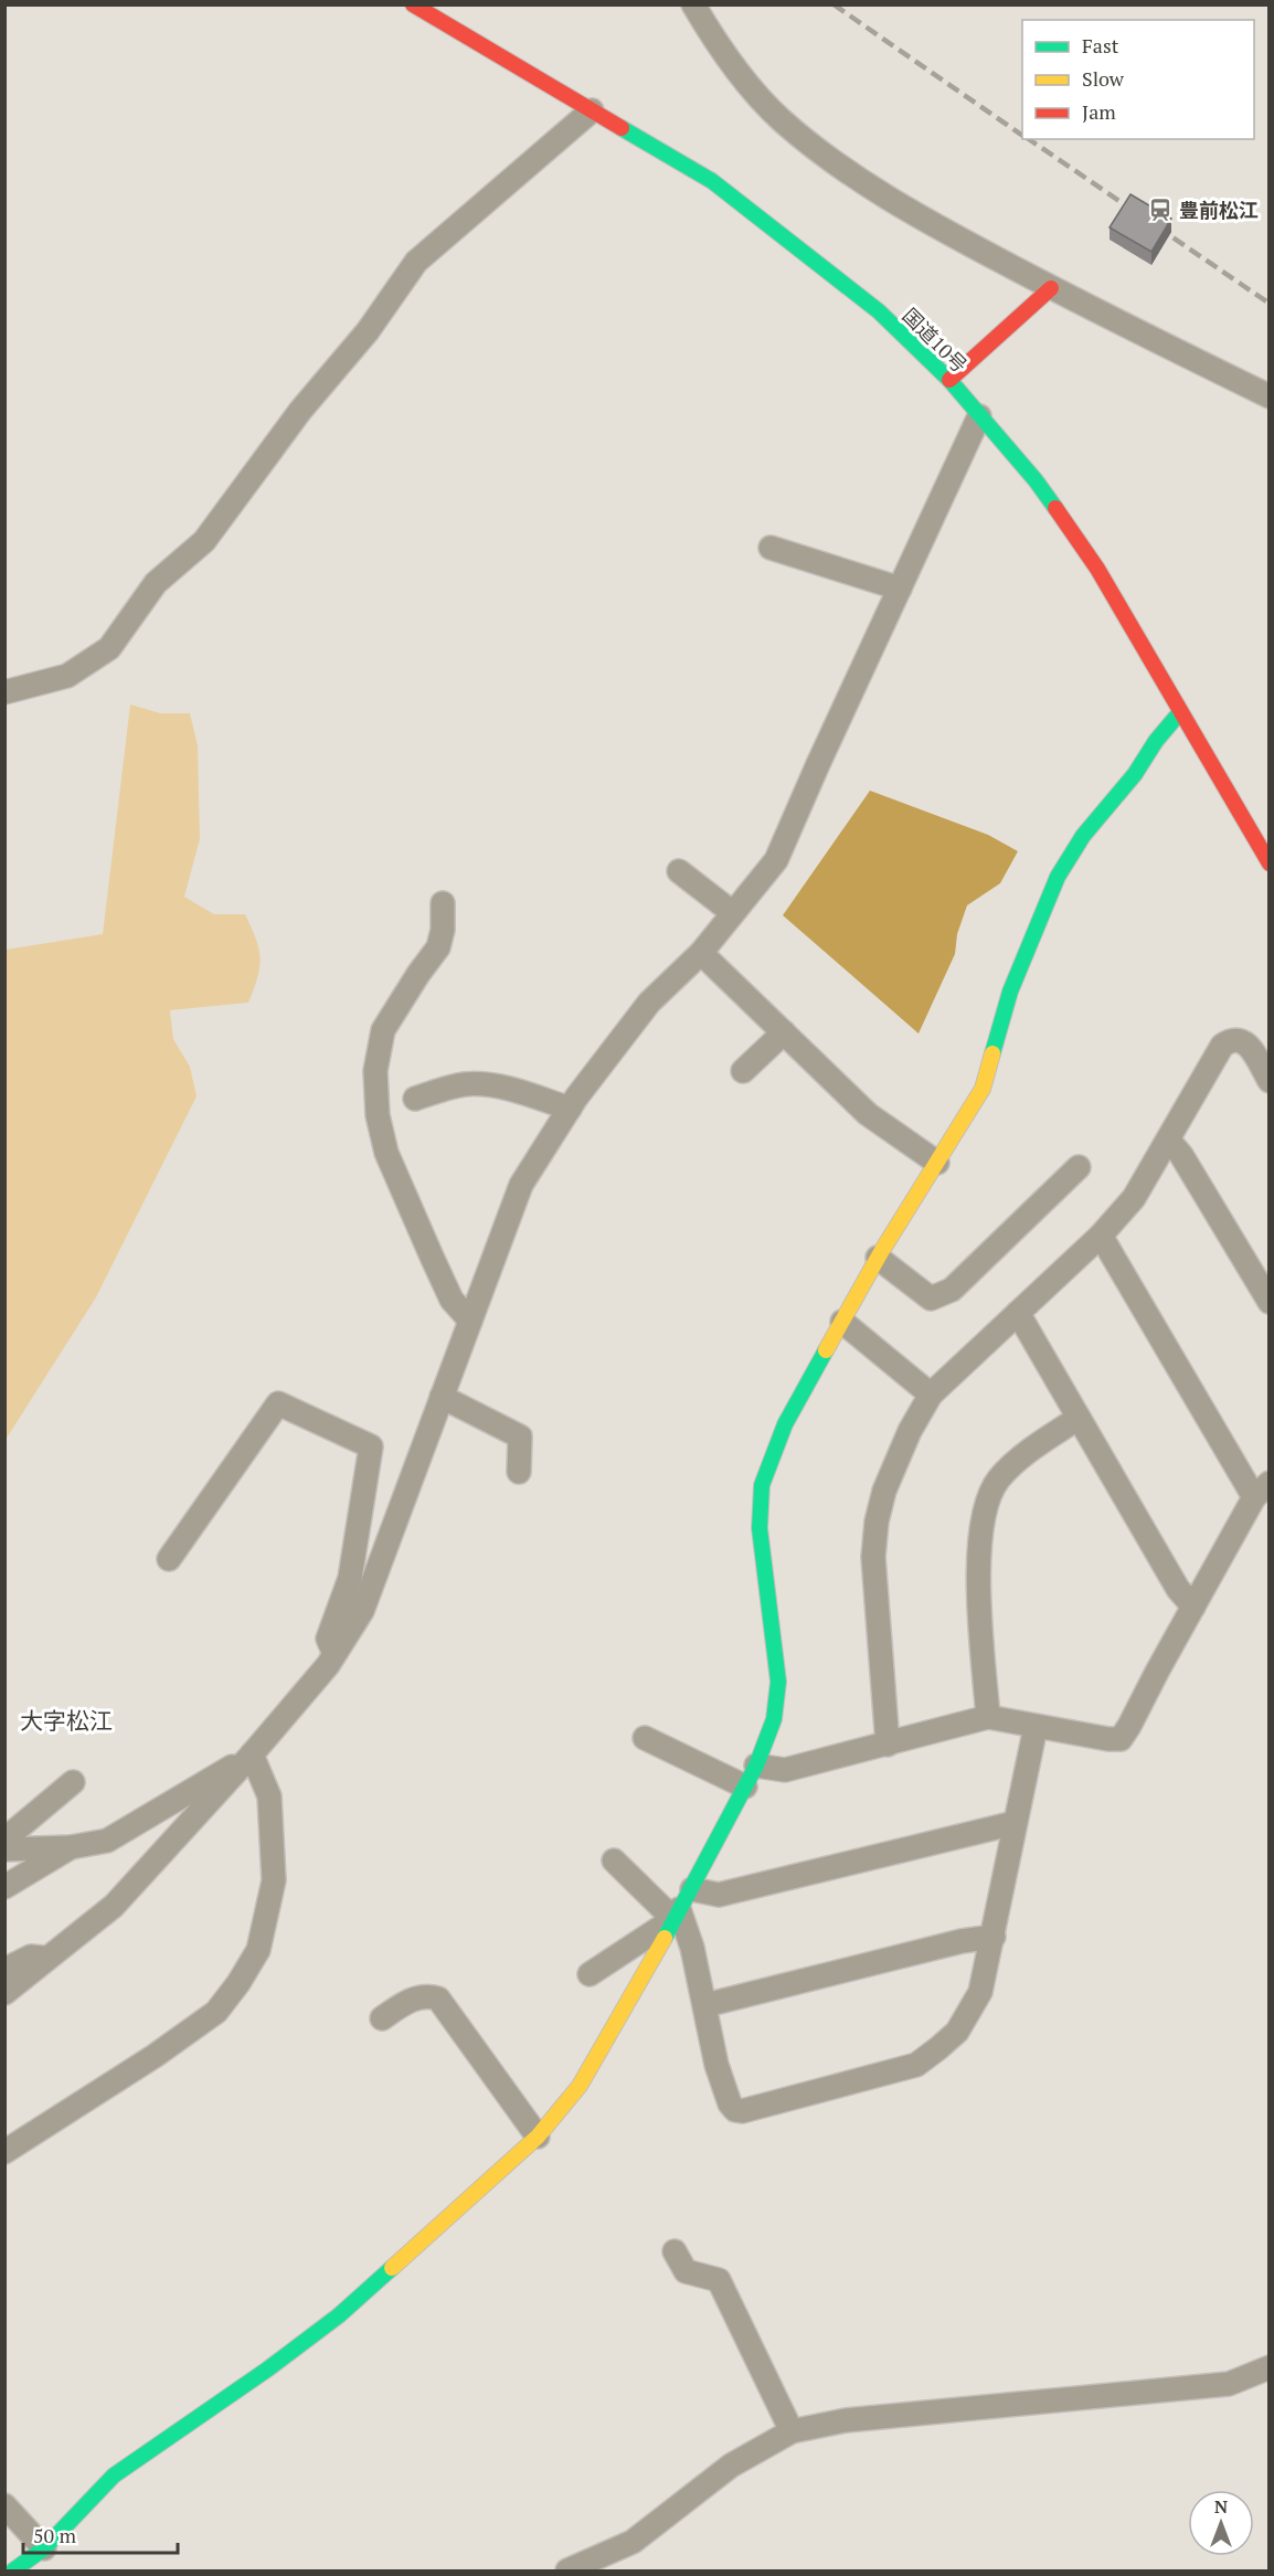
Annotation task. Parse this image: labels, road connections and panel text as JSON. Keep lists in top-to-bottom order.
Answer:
{
  "streets": {
    "main road": ["国道10号"]
  },
  "districts": ["大字松江"],
  "places": {
    "station": ["豊前松江"]
  },
  "legend": ["Fast", "Slow", "Jam"],
  "scale_bar": "50 m",
  "north": "top"
}
